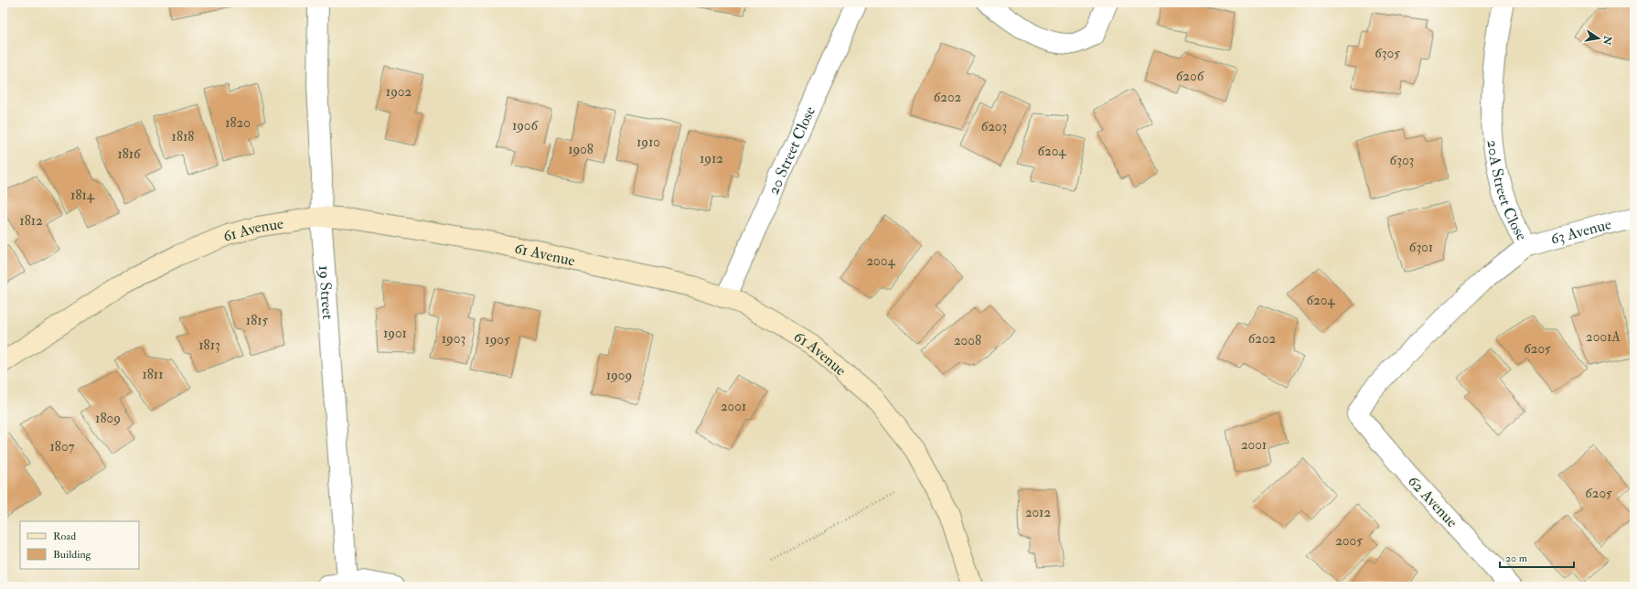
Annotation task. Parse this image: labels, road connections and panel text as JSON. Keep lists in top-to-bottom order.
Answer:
{
  "streets": {
    "street": [
      "20 Street Close",
      "20A Street Close",
      "61 Avenue",
      "63 Avenue",
      "19 Street",
      "62 Avenue"
    ]
  },
  "crossings": [
    ["20 Street Close", "61 Avenue"],
    ["20A Street Close", "63 Avenue"],
    ["20A Street Close", "62 Avenue"],
    ["61 Avenue", "19 Street"]
  ],
  "house_numbers": [
    "6305",
    "6206",
    "1902",
    "6202",
    "1820",
    "1906",
    "6203",
    "1818",
    "1910",
    "1908",
    "6204",
    "1816",
    "1912",
    "6303",
    "1814",
    "1812",
    "6301",
    "2004",
    "6204",
    "1815",
    "1901",
    "2001A",
    "1903",
    "6202",
    "1905",
    "2008",
    "1813",
    "6205",
    "1811",
    "1909",
    "2001",
    "1809",
    "2001",
    "1807",
    "6205",
    "2012",
    "2005"
  ],
  "legend": ["Road", "Building"],
  "scale_bar": "20 m",
  "north": "right"
}
